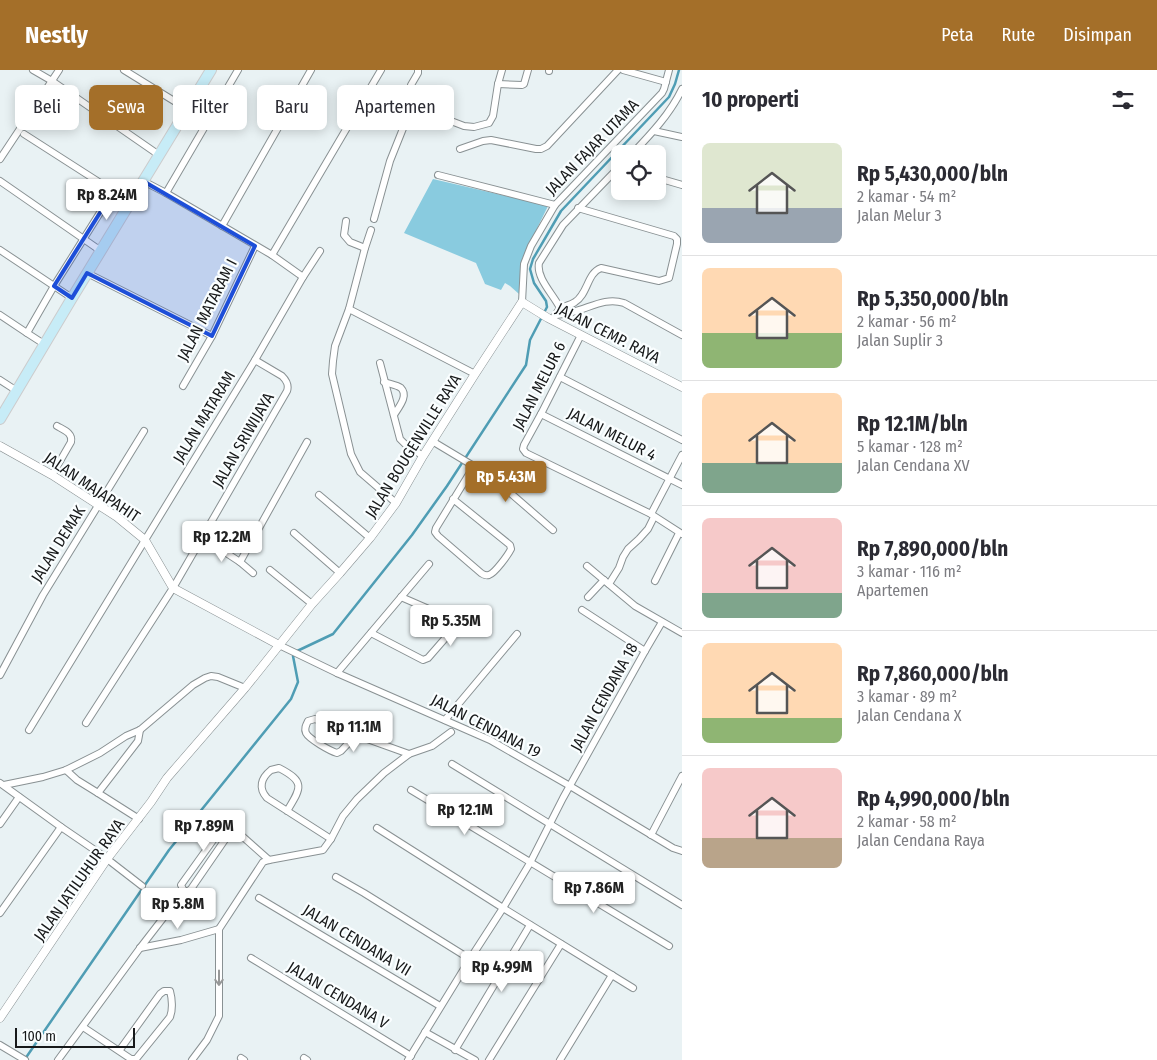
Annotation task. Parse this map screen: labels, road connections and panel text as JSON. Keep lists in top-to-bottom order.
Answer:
{
  "streets": {
    "street": [
      "JALAN FAJAR UTAMA",
      "JALAN MATARAM I",
      "JALAN CEMP. RAYA",
      "JALAN MELUR 6",
      "JALAN MATARAM",
      "JALAN MELUR 4",
      "JALAN SRIWIJAYA",
      "JALAN BOUGENVILLE RAYA",
      "JALAN MAJAPAHIT",
      "JALAN DEMAK",
      "JALAN CENDANA 18",
      "JALAN CENDANA 19",
      "JALAN JATILUHUR RAYA",
      "JALAN CENDANA VII",
      "JALAN CENDANA V"
    ]
  },
  "crossings": [
    ["JALAN FAJAR UTAMA", "JALAN CEMP. RAYA"],
    ["JALAN FAJAR UTAMA", "JALAN BOUGENVILLE RAYA"],
    ["JALAN CEMP. RAYA", "JALAN MELUR 6"],
    ["JALAN CEMP. RAYA", "JALAN BOUGENVILLE RAYA"],
    ["JALAN MELUR 6", "JALAN MELUR 4"],
    ["JALAN MATARAM", "JALAN SRIWIJAYA"],
    ["JALAN MATARAM", "JALAN MAJAPAHIT"],
    ["JALAN SRIWIJAYA", "JALAN MAJAPAHIT"],
    ["JALAN BOUGENVILLE RAYA", "JALAN CENDANA 19"],
    ["JALAN BOUGENVILLE RAYA", "JALAN JATILUHUR RAYA"],
    ["JALAN MAJAPAHIT", "JALAN DEMAK"],
    ["JALAN CENDANA 18", "JALAN CENDANA 19"],
    ["JALAN CENDANA 18", "JALAN CENDANA VII"],
    ["JALAN CENDANA 18", "JALAN CENDANA V"],
    ["JALAN CENDANA 19", "JALAN JATILUHUR RAYA"]
  ],
  "scale_bar": "100 m",
  "page": {
    "header": "Nestly",
    "nav": ["Peta", "Rute", "Disimpan"],
    "heading": "10 properti",
    "chip": [
      "Beli",
      "Sewa",
      "Filter",
      "Baru",
      "Apartemen"
    ],
    "list": [
      {
        "name": "Rp 5,430,000/bln",
        "note": "2 kamar · 54 m² · Jalan Melur 3"
      },
      {
        "name": "Rp 5,350,000/bln",
        "note": "2 kamar · 56 m² · Jalan Suplir 3"
      },
      {
        "name": "Rp 12.1M/bln",
        "note": "5 kamar · 128 m² · Jalan Cendana XV"
      },
      {
        "name": "Rp 7,890,000/bln",
        "note": "3 kamar · 116 m² · Apartemen"
      },
      {
        "name": "Rp 7,860,000/bln",
        "note": "3 kamar · 89 m² · Jalan Cendana X"
      },
      {
        "name": "Rp 4,990,000/bln",
        "note": "2 kamar · 58 m² · Jalan Cendana Raya"
      }
    ],
    "price": [
      "Rp 8.24M",
      "Rp 5.43M",
      "Rp 12.2M",
      "Rp 5.35M",
      "Rp 11.1M",
      "Rp 12.1M",
      "Rp 7.89M",
      "Rp 7.86M",
      "Rp 5.8M",
      "Rp 4.99M"
    ],
    "scale": "100 m"
  }
}
